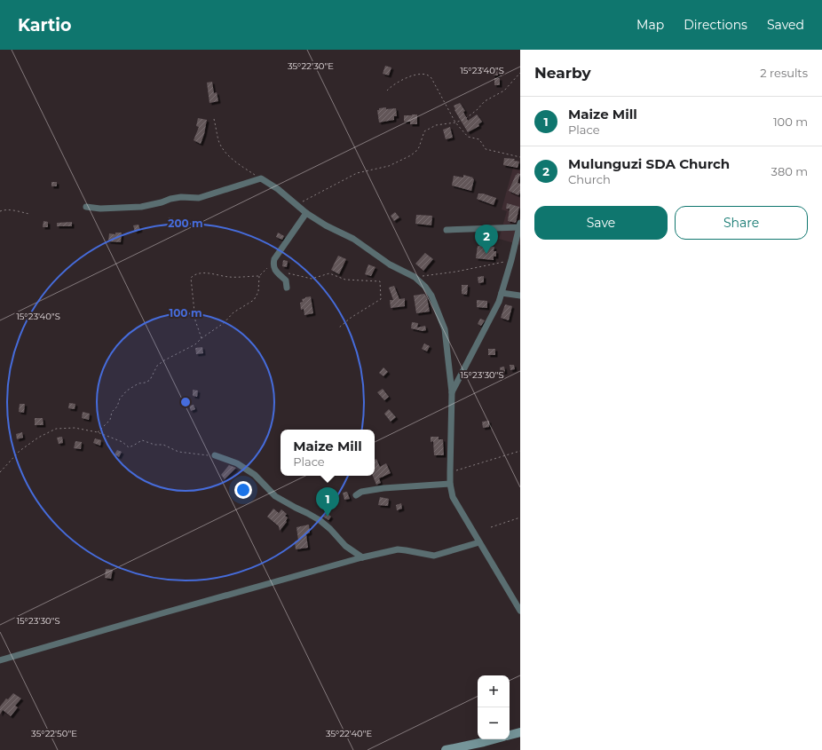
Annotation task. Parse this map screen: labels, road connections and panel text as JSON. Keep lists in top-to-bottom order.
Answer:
{
  "page": {
    "header": "Kartio",
    "nav": ["Map", "Directions", "Saved"],
    "heading": ["Nearby", "2 results"],
    "list": [
      {
        "mark": "1",
        "name": "Maize Mill",
        "note": "Place",
        "value": "100 m"
      },
      {
        "mark": "2",
        "name": "Mulunguzi SDA Church",
        "note": "Church",
        "value": "380 m"
      }
    ],
    "buttons": ["Save", "Share"],
    "pins": ["2", "1"],
    "popup": ["Maize Mill", "Place"],
    "map_buttons": ["+", "−"]
  },
  "coordinates": [
    "35°22'30\"E",
    "15°23'40\"S",
    "15°23'30\"S",
    "35°22'50\"E",
    "35°22'40\"E"
  ],
  "rings": ["200 m", "100 m"]
}
